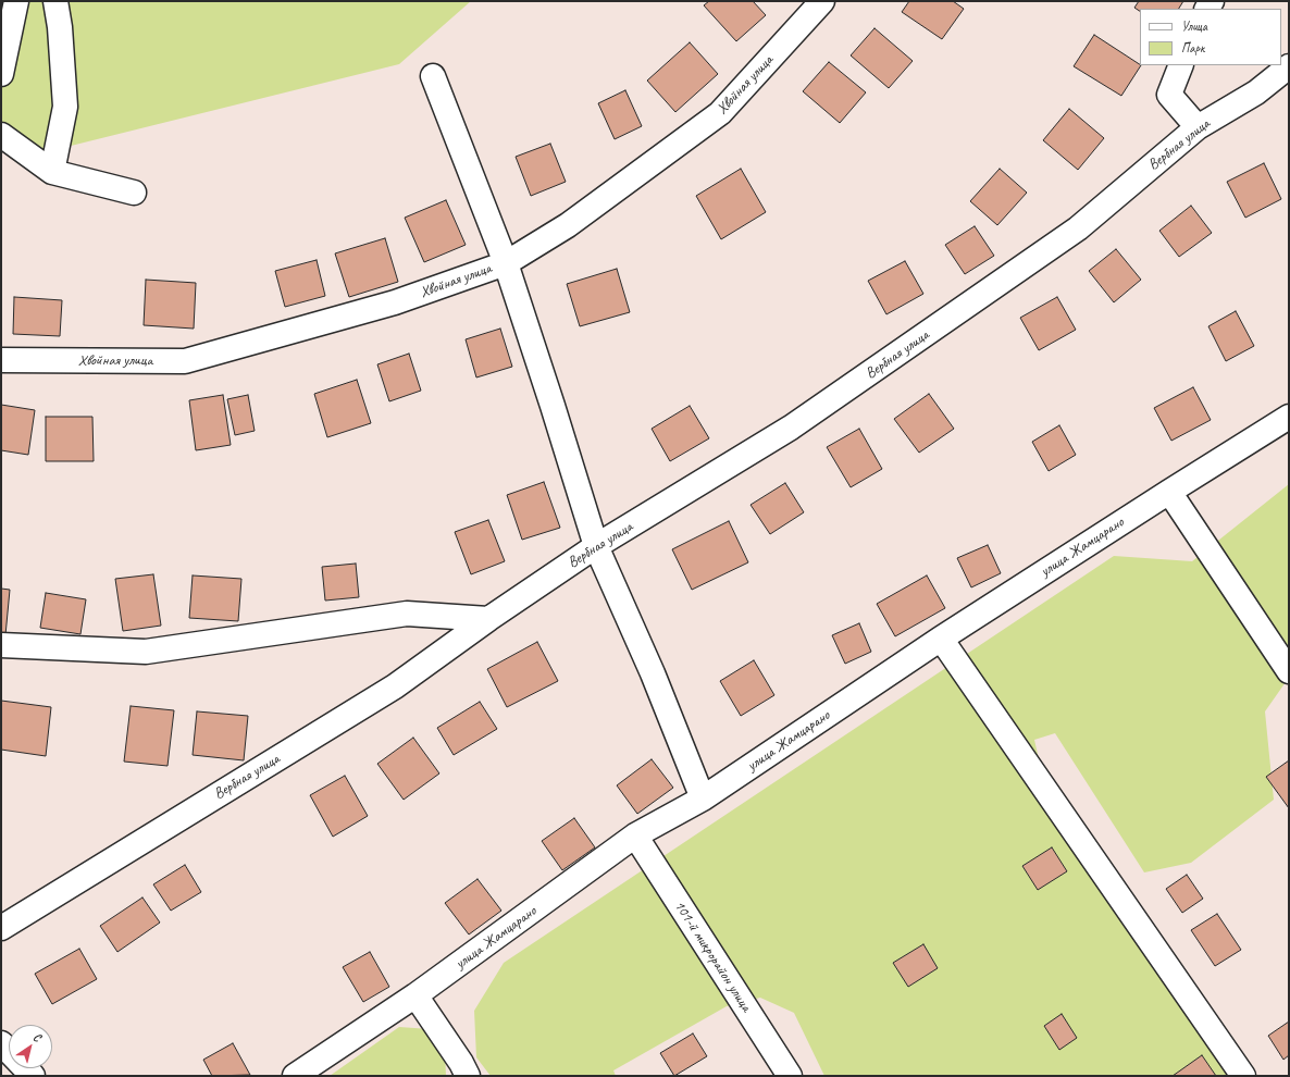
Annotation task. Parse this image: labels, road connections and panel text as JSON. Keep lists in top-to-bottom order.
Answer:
{
  "streets": {
    "street": [
      "Хвойная улица",
      "Вербная улица",
      "улица Жамцарано",
      "101-й микрорайон улица"
    ]
  },
  "crossings": [
    ["улица Жамцарано", "101-й микрорайон улица"]
  ],
  "legend": ["Улица", "Парк"],
  "north": "top right"
}
